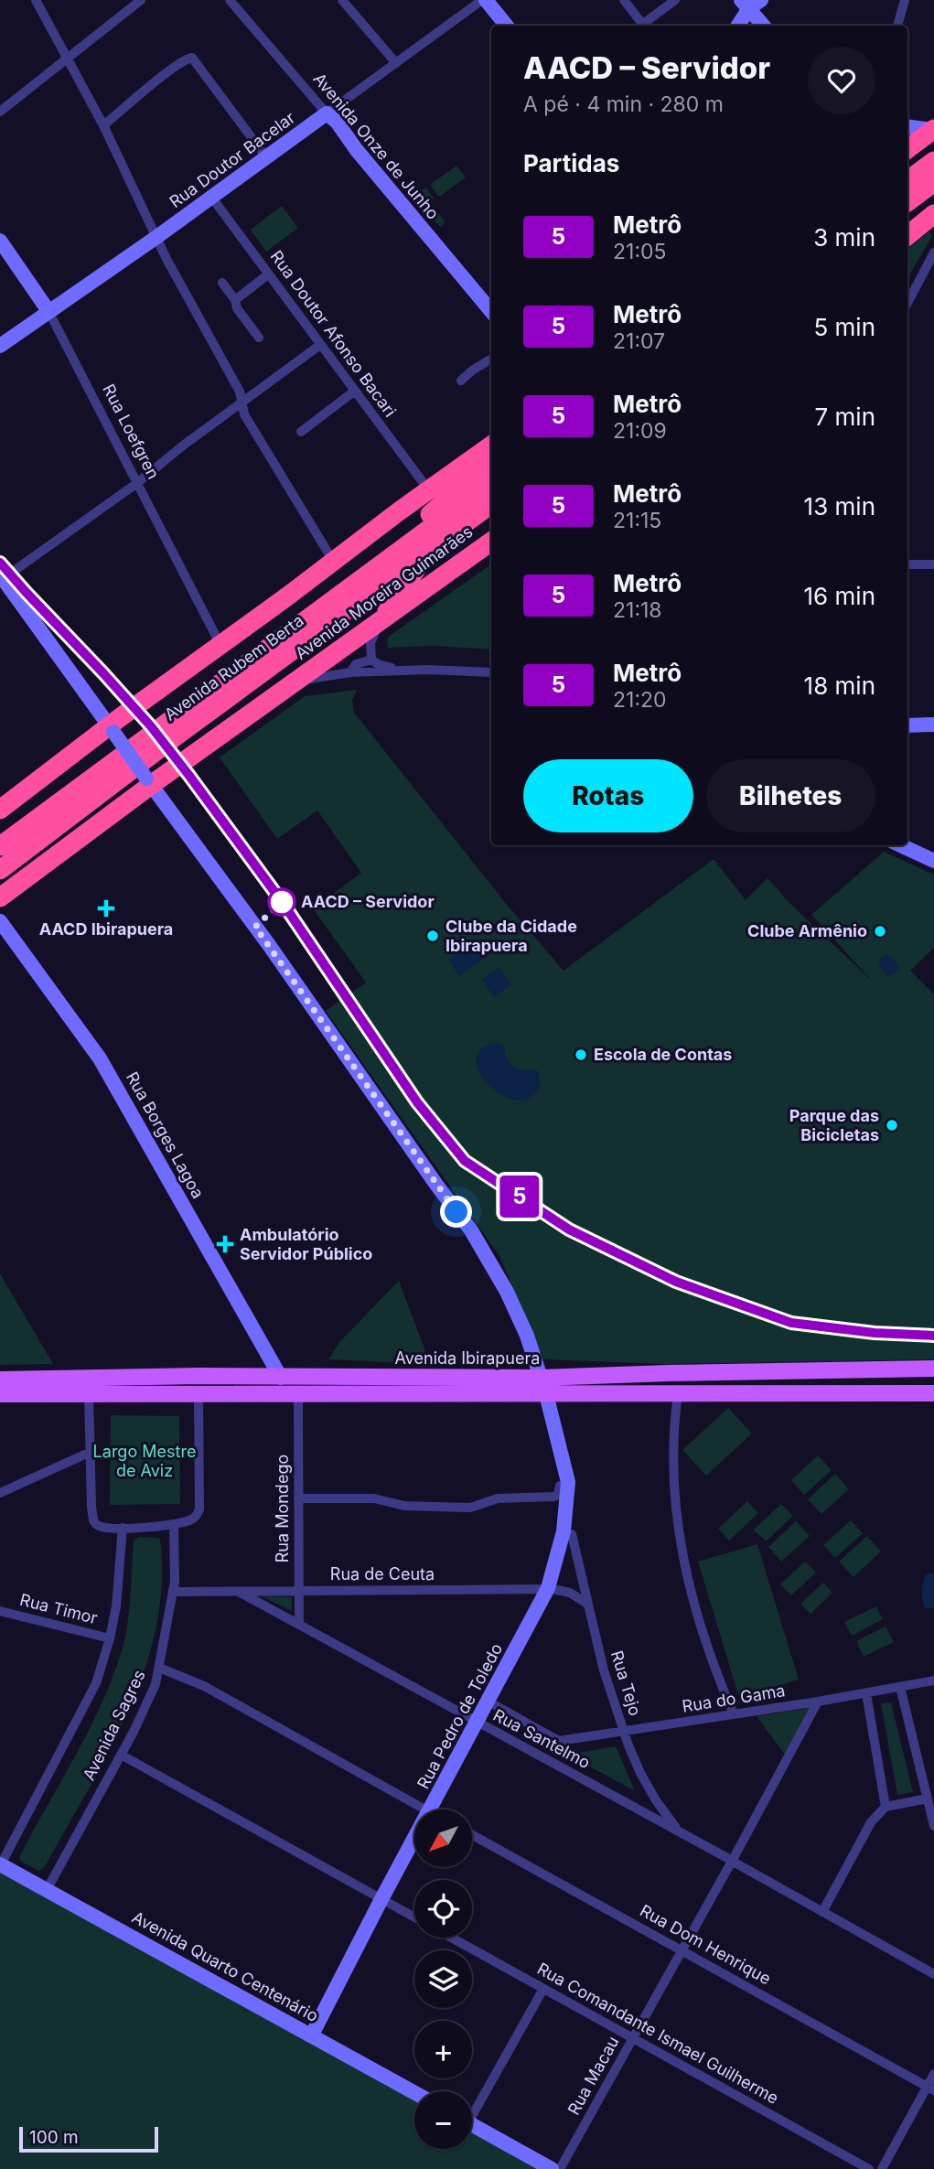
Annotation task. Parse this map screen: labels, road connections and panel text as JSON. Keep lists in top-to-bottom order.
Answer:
{
  "streets": {
    "highway": ["Avenida Moreira Guimarães", "Avenida Rubem Berta"],
    "main road": ["Avenida Ibirapuera"],
    "street": [
      "Avenida Onze de Junho",
      "Rua Doutor Bacelar",
      "Rua Doutor Afonso Bacari",
      "Rua Loefgren",
      "Rua Borges Lagoa",
      "Rua Mondego",
      "Rua de Ceuta",
      "Rua Timor",
      "Rua Tejo",
      "Rua do Gama",
      "Rua Pedro de Toledo",
      "Avenida Sagres",
      "Rua Santelmo",
      "Rua Dom Henrique",
      "Avenida Quarto Centenário",
      "Rua Comandante Ismael Guilherme",
      "Rua Macau"
    ]
  },
  "crossings": [
    ["Avenida Onze de Junho", "Rua Doutor Bacelar"],
    ["Rua Doutor Bacelar", "Rua Doutor Afonso Bacari"],
    ["Rua Doutor Bacelar", "Rua Loefgren"],
    ["Rua Borges Lagoa", "Avenida Ibirapuera"],
    ["Avenida Ibirapuera", "Rua Pedro de Toledo"],
    ["Rua Mondego", "Rua de Ceuta"],
    ["Rua Mondego", "Rua Santelmo"],
    ["Rua de Ceuta", "Rua Tejo"],
    ["Rua de Ceuta", "Rua Pedro de Toledo"],
    ["Rua de Ceuta", "Avenida Sagres"],
    ["Rua de Ceuta", "Rua Santelmo"],
    ["Rua Tejo", "Rua do Gama"],
    ["Rua Tejo", "Rua Pedro de Toledo"],
    ["Rua Tejo", "Rua Santelmo"],
    ["Rua do Gama", "Rua Macau"],
    ["Rua Pedro de Toledo", "Rua Santelmo"],
    ["Rua Pedro de Toledo", "Avenida Quarto Centenário"],
    ["Rua Pedro de Toledo", "Rua Comandante Ismael Guilherme"],
    ["Avenida Sagres", "Avenida Quarto Centenário"],
    ["Avenida Sagres", "Rua Comandante Ismael Guilherme"],
    ["Rua Santelmo", "Rua Macau"],
    ["Rua Dom Henrique", "Rua Macau"],
    ["Rua Comandante Ismael Guilherme", "Rua Macau"]
  ],
  "parks": ["Largo Mestre de Aviz"],
  "places": {
    "other": [
      "AACD – Servidor",
      "Clube Armênio",
      "Clube da Cidade Ibirapuera",
      "Escola de Contas",
      "Parque das Bicicletas"
    ],
    "health": ["AACD Ibirapuera", "Ambulatório Servidor Público"]
  },
  "lines": ["metro line 5"],
  "scale_bar": "100 m",
  "north": "bottom left",
  "page": {
    "on_map": "5",
    "heading": [
      ["AACD – Servidor", "A pé · 4 min · 280 m"],
      "Partidas"
    ],
    "list": [
      {
        "mark": "5",
        "name": "Metrô",
        "note": "21:05",
        "value": "3 min"
      },
      {
        "mark": "5",
        "name": "Metrô",
        "note": "21:07",
        "value": "5 min"
      },
      {
        "mark": "5",
        "name": "Metrô",
        "note": "21:09",
        "value": "7 min"
      },
      {
        "mark": "5",
        "name": "Metrô",
        "note": "21:15",
        "value": "13 min"
      },
      {
        "mark": "5",
        "name": "Metrô",
        "note": "21:18",
        "value": "16 min"
      },
      {
        "mark": "5",
        "name": "Metrô",
        "note": "21:20",
        "value": "18 min"
      }
    ],
    "buttons": ["Rotas", "Bilhetes"],
    "map_buttons": ["+", "−"],
    "scale": "100 m"
  }
}
